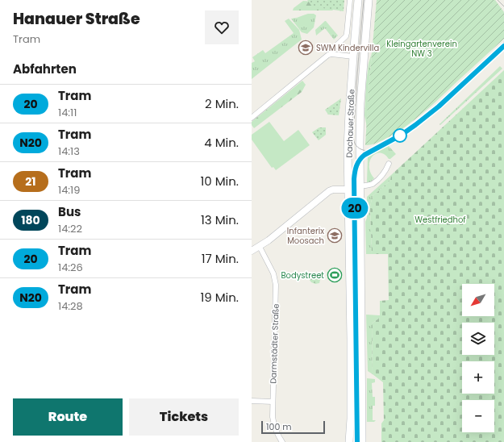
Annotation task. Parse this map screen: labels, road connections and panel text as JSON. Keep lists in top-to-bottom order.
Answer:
{
  "streets": {
    "main road": ["Dachauer Straße"],
    "street": ["Darmstädter Straße"]
  },
  "parks": ["Kleingartenverein NW 3", "Westfriedhof"],
  "places": {
    "school or university": ["SWM Kindervilla", "Infanterix Moosach"],
    "sports": ["Bodystreet"]
  },
  "lines": ["tram line 20"],
  "scale_bar": "100 m",
  "north": "bottom left",
  "page": {
    "heading": [
      ["Hanauer Straße", "Tram"],
      "Abfahrten"
    ],
    "on_map": "20",
    "list": [
      {
        "mark": "20",
        "name": "Tram",
        "note": "14:11",
        "value": "2 Min."
      },
      {
        "mark": "N20",
        "name": "Tram",
        "note": "14:13",
        "value": "4 Min."
      },
      {
        "mark": "21",
        "name": "Tram",
        "note": "14:19",
        "value": "10 Min."
      },
      {
        "mark": "180",
        "name": "Bus",
        "note": "14:22",
        "value": "13 Min."
      },
      {
        "mark": "20",
        "name": "Tram",
        "note": "14:26",
        "value": "17 Min."
      },
      {
        "mark": "N20",
        "name": "Tram",
        "note": "14:28",
        "value": "19 Min."
      }
    ],
    "map_buttons": ["+", "−"],
    "buttons": ["Route", "Tickets"],
    "scale": "100 m"
  }
}
